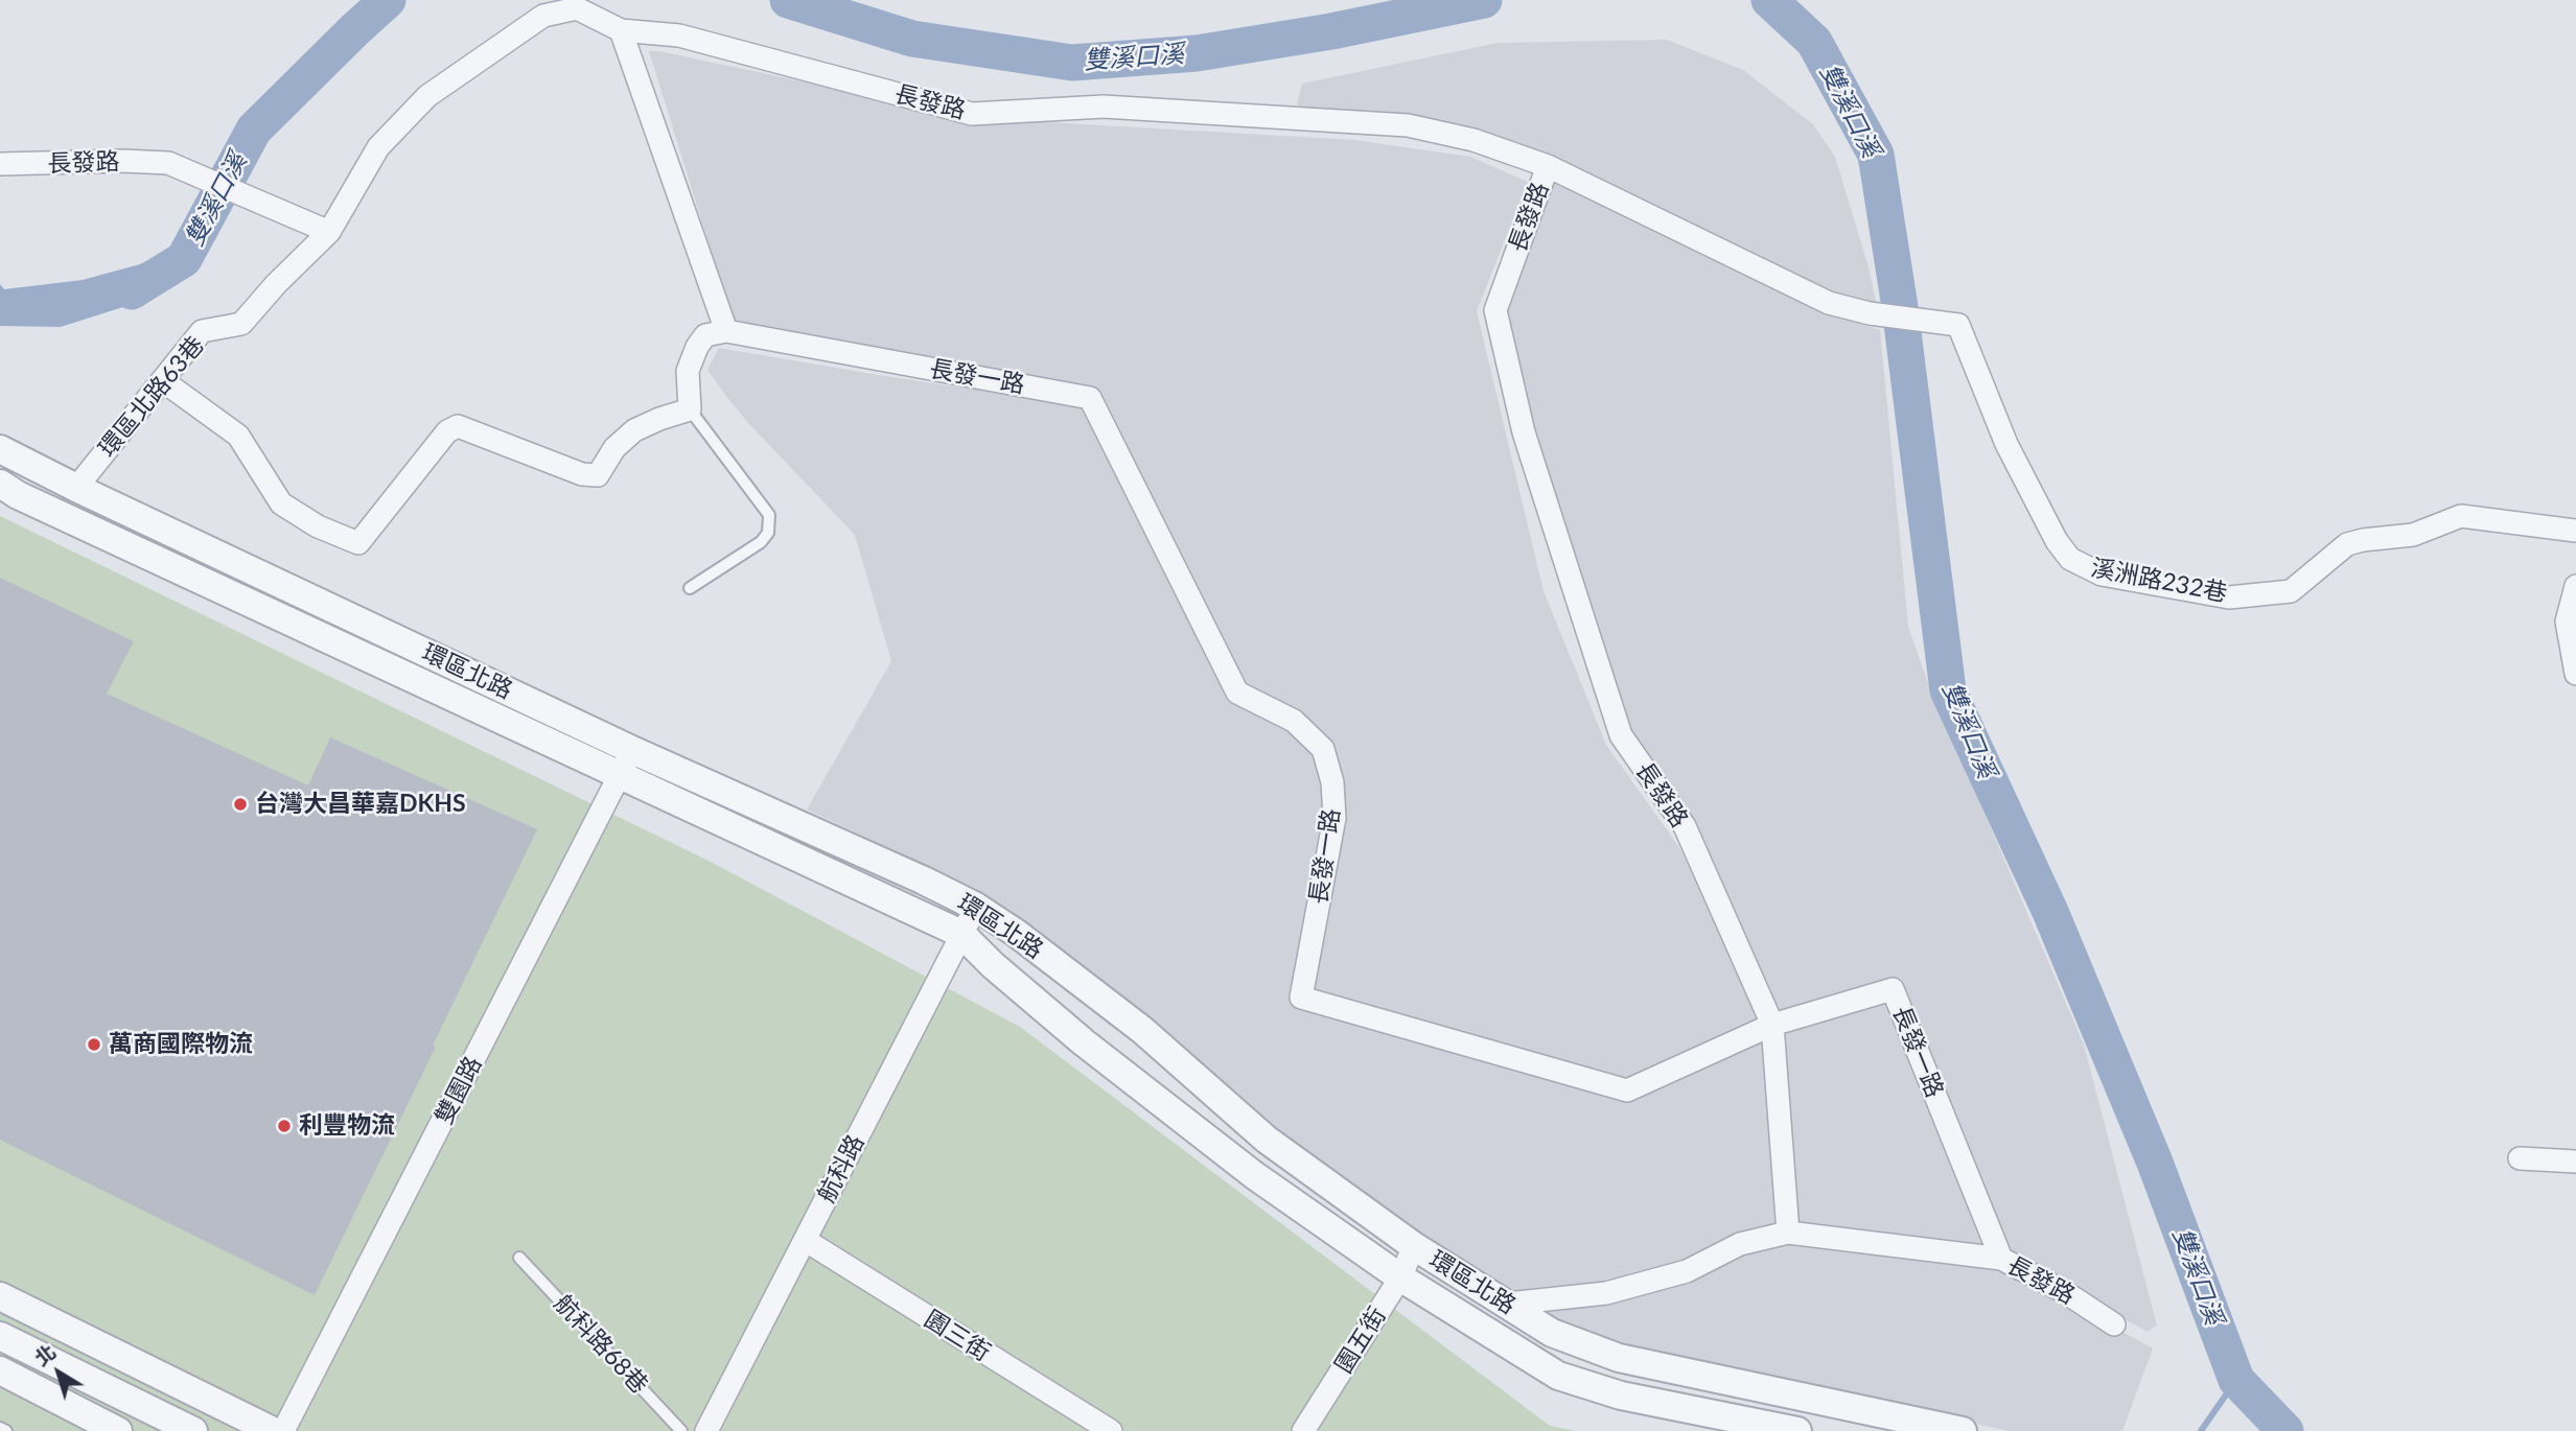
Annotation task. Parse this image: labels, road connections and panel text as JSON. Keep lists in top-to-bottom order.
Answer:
{
  "streets": {
    "street": [
      "長發路",
      "長發一路",
      "環區北路63巷",
      "溪洲路232巷",
      "環區北路",
      "雙園路",
      "航科路",
      "園三街",
      "園五街"
    ],
    "lane": ["航科路68巷"]
  },
  "crossings": [
    ["長發路", "長發一路"],
    ["長發路", "環區北路63巷"],
    ["長發路", "溪洲路232巷"],
    ["環區北路63巷", "環區北路"],
    ["環區北路", "雙園路"],
    ["環區北路", "航科路"],
    ["環區北路", "園五街"],
    ["航科路", "園三街"]
  ],
  "water": ["雙溪口溪"],
  "places": ["台灣大昌華嘉DKHS", "萬商國際物流", "利豐物流"],
  "north": "top left"
}
